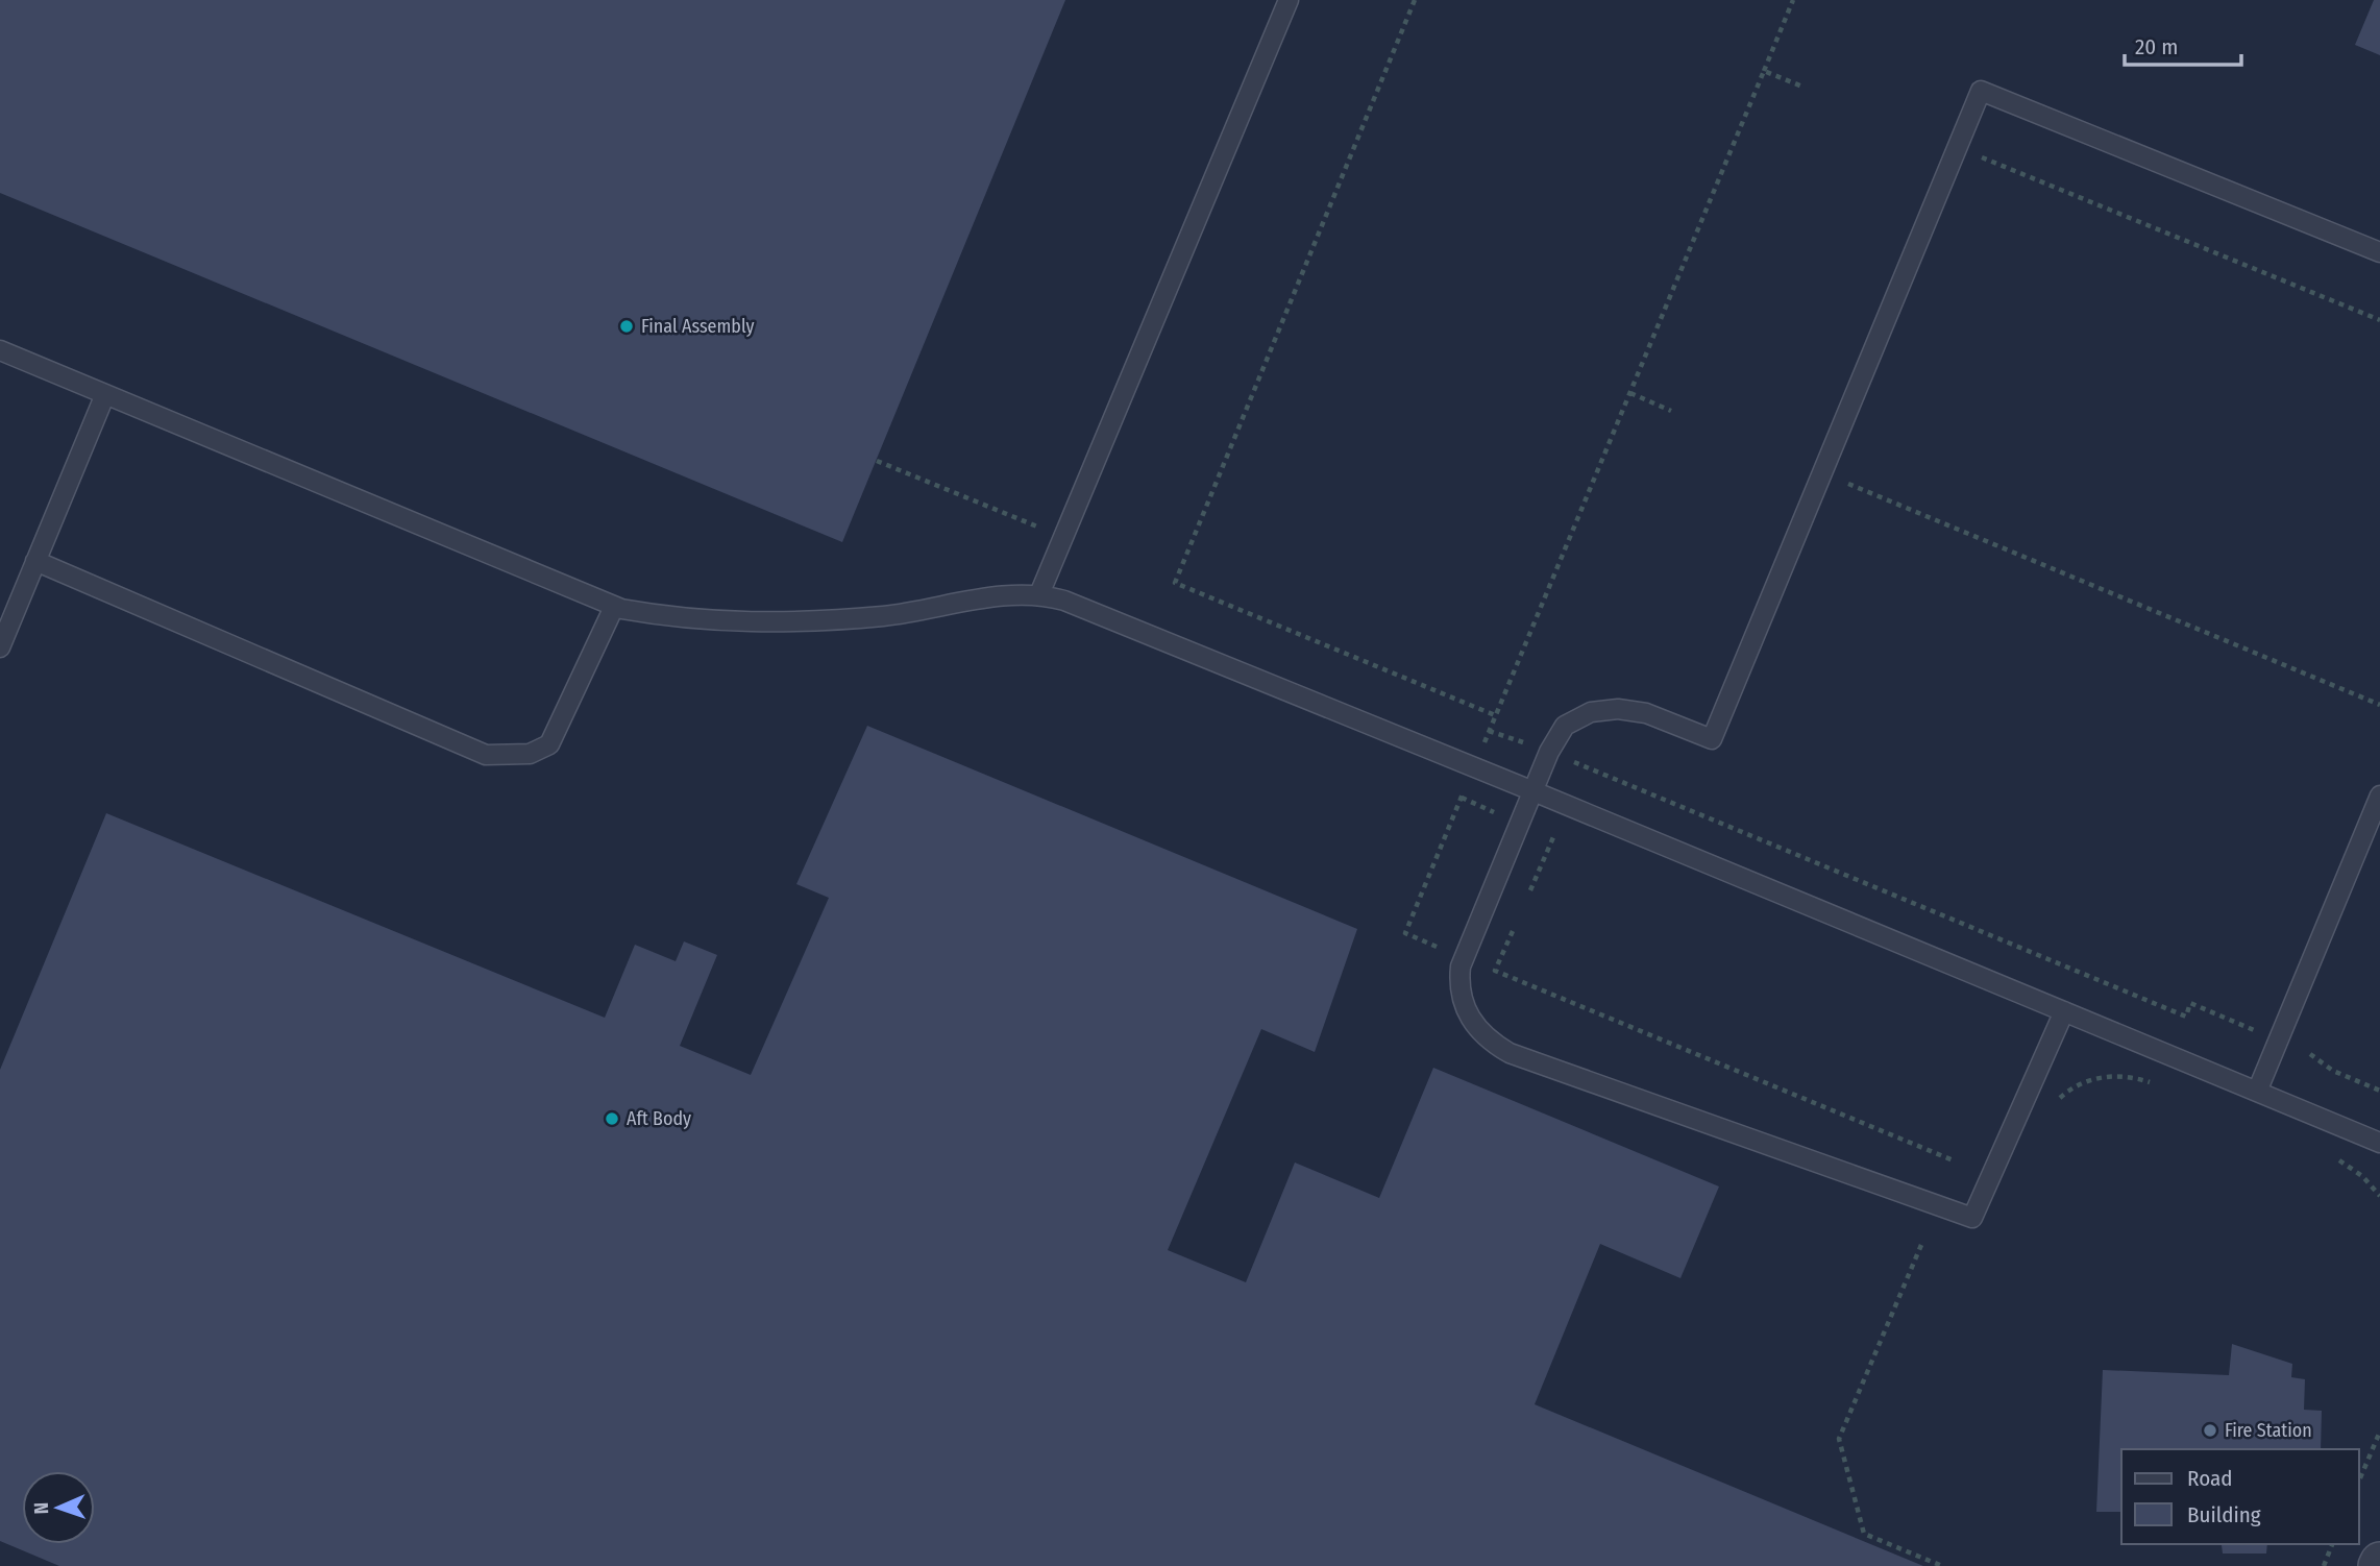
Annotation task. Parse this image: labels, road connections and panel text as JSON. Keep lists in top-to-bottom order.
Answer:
{
  "places": ["Final Assembly", "Aft Body", "Fire Station"],
  "legend": ["Road", "Building"],
  "scale_bar": "20 m",
  "north": "left"
}
